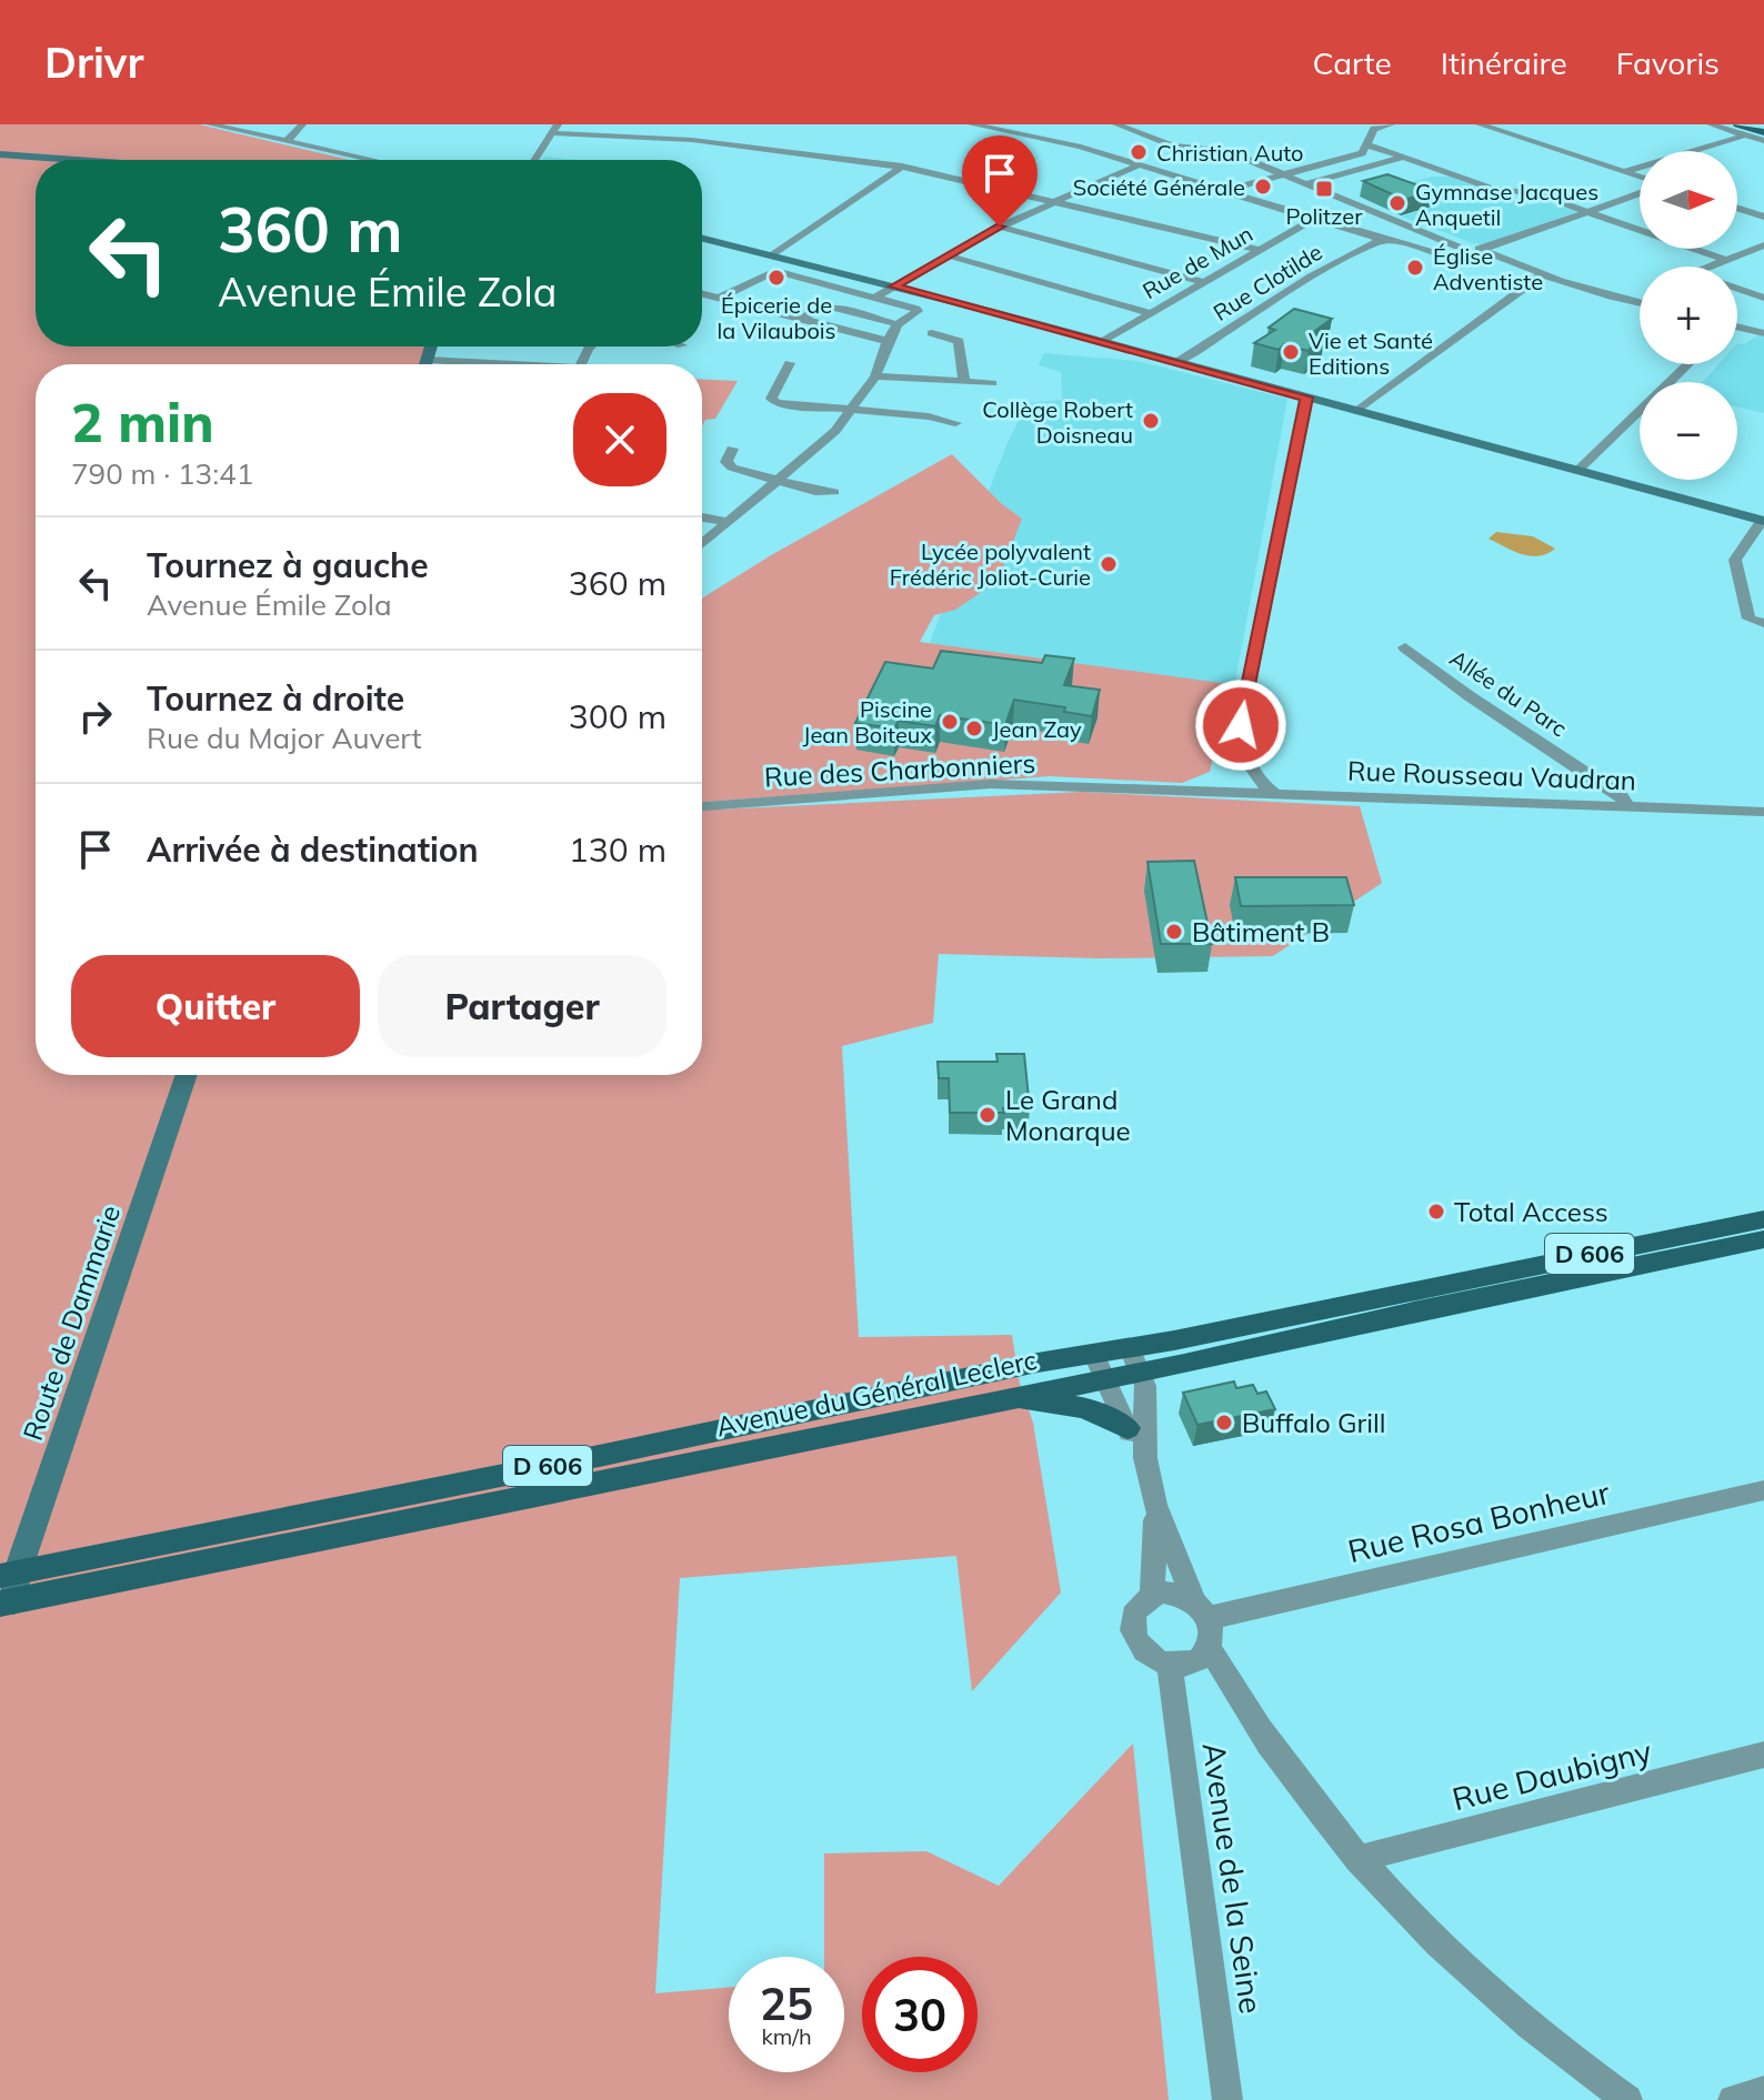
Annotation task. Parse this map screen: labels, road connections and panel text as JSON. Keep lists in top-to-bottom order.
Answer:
{
  "streets": {
    "main road": ["D 606", "Route de Dammarie", "Avenue du Général Leclerc"],
    "street": [
      "Rue de Mun",
      "Rue Clotilde",
      "Allée du Parc",
      "Rue des Charbonniers",
      "Rue Rousseau Vaudran",
      "Rue Rosa Bonheur",
      "Rue Daubigny",
      "Avenue de la Seine"
    ]
  },
  "crossings": [
    ["Allée du Parc", "Rue Rousseau Vaudran"],
    ["Rue des Charbonniers", "Rue Rousseau Vaudran"],
    ["Route de Dammarie", "Avenue du Général Leclerc"],
    ["Rue Rosa Bonheur", "Avenue de la Seine"]
  ],
  "places": {
    "other": [
      "Christian Auto",
      "Société Générale",
      "Gymnase Jacques Anquetil",
      "Église Adventiste",
      "Épicerie de la Vilaubois",
      "Vie et Santé Editions",
      "Collège Robert Doisneau",
      "Lycée polyvalent Frédéric Joliot-Curie",
      "Piscine Jean Boiteux",
      "Jean Zay",
      "Bâtiment B",
      "Le Grand Monarque",
      "Total Access",
      "Buffalo Grill"
    ],
    "transit": ["Politzer"]
  },
  "north": "right",
  "page": {
    "header": "Drivr",
    "nav": ["Carte", "Itinéraire", "Favoris"],
    "map_buttons": ["+", "−"],
    "turn": ["360 m", "Avenue Émile Zola"],
    "heading": ["2 min", "790 m · 13:41"],
    "list": [
      {
        "name": "Tournez à gauche",
        "note": "Avenue Émile Zola",
        "value": "360 m"
      },
      {
        "name": "Tournez à droite",
        "note": "Rue du Major Auvert",
        "value": "300 m"
      },
      {
        "name": "Arrivée à destination",
        "value": "130 m"
      }
    ],
    "buttons": ["Quitter", "Partager"],
    "speed": "25 km/h",
    "limit": "30"
  }
}
